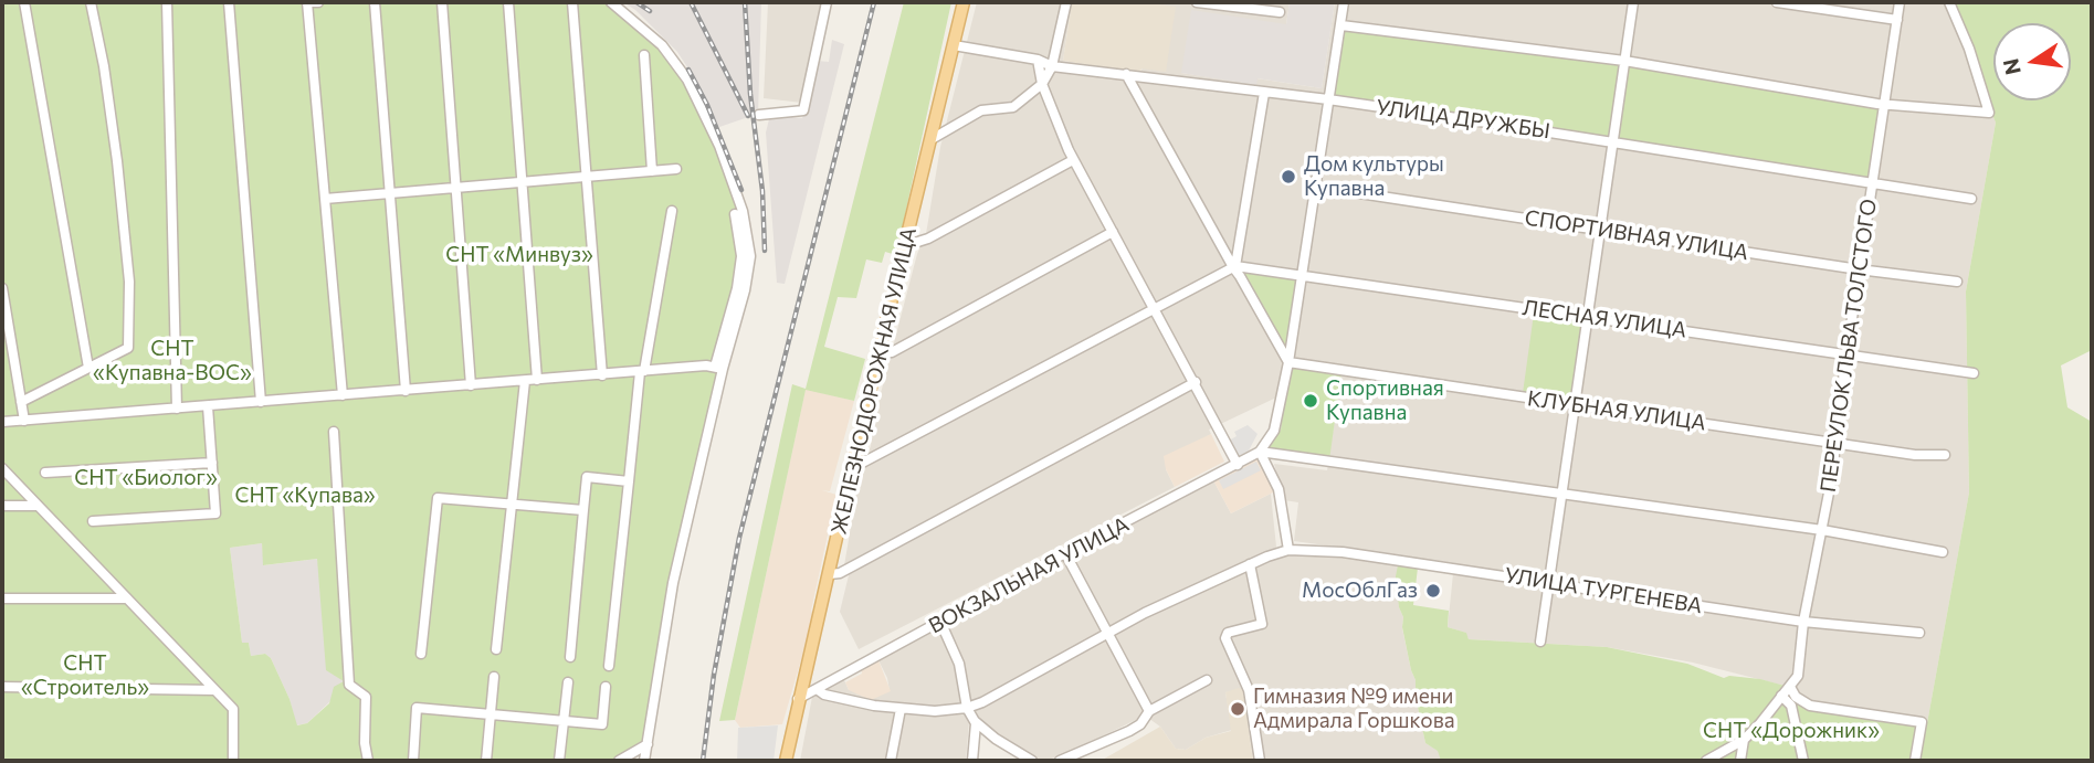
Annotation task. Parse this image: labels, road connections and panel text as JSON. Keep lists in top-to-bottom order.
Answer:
{
  "streets": {
    "main road": ["ЖЕЛЕЗНОДОРОЖНАЯ УЛИЦА"],
    "street": [
      "УЛИЦА ДРУЖБЫ",
      "СПОРТИВНАЯ УЛИЦА",
      "ЛЕСНАЯ УЛИЦА",
      "ПЕРЕУЛОК ЛЬВА ТОЛСТОГО",
      "КЛУБНАЯ УЛИЦА",
      "ВОКЗАЛЬНАЯ УЛИЦА",
      "УЛИЦА ТУРГЕНЕВА"
    ]
  },
  "crossings": [
    ["УЛИЦА ДРУЖБЫ", "ПЕРЕУЛОК ЛЬВА ТОЛСТОГО"],
    ["УЛИЦА ДРУЖБЫ", "ЖЕЛЕЗНОДОРОЖНАЯ УЛИЦА"],
    ["СПОРТИВНАЯ УЛИЦА", "ПЕРЕУЛОК ЛЬВА ТОЛСТОГО"],
    ["ЛЕСНАЯ УЛИЦА", "ПЕРЕУЛОК ЛЬВА ТОЛСТОГО"],
    ["ПЕРЕУЛОК ЛЬВА ТОЛСТОГО", "КЛУБНАЯ УЛИЦА"],
    ["ПЕРЕУЛОК ЛЬВА ТОЛСТОГО", "УЛИЦА ТУРГЕНЕВА"],
    ["ЖЕЛЕЗНОДОРОЖНАЯ УЛИЦА", "ВОКЗАЛЬНАЯ УЛИЦА"]
  ],
  "parks": [
    "СНТ «Минвуз»",
    "СНТ «Купавна-ВОС»",
    "СНТ «Биолог»",
    "СНТ «Купава»",
    "СНТ «Строитель»",
    "СНТ «Дорожник»"
  ],
  "places": [
    "Дом культуры Купавна",
    "Спортивная Купавна",
    "МосОблГаз",
    "Гимназия №9 имени Адмирала Горшкова"
  ],
  "north": "left"
}
